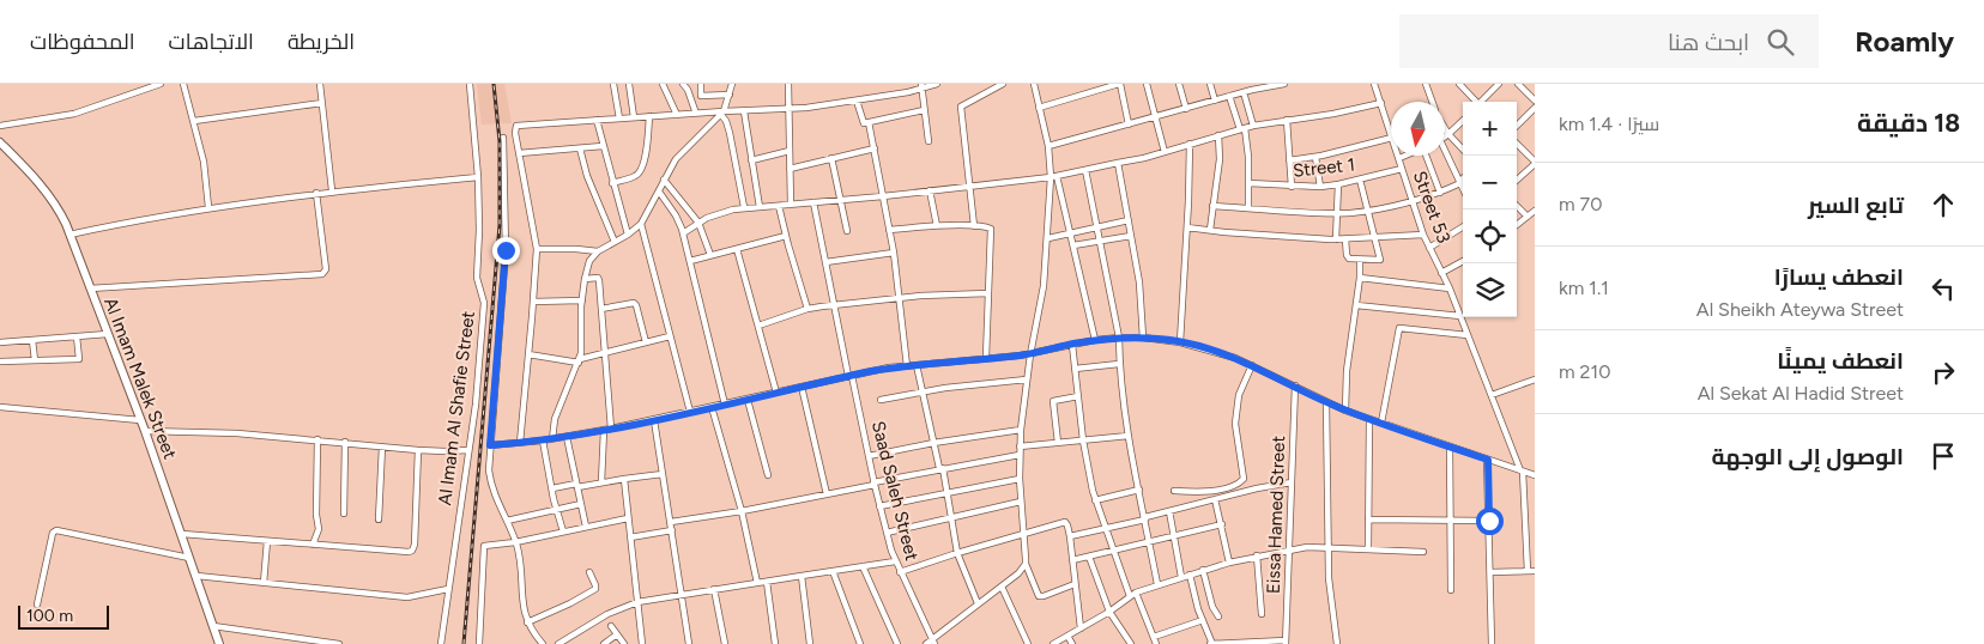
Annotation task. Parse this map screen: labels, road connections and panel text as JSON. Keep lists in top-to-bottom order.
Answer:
{
  "streets": {
    "street": [
      "Street 1",
      "Street 53",
      "Al Imam Malek Street",
      "Al Imam Al Shafie Street",
      "Saad Saleh Street",
      "Eissa Hamed Street"
    ]
  },
  "crossings": [
    ["Street 1", "Street 53"]
  ],
  "scale_bar": "100 m",
  "north": "bottom",
  "page": {
    "header": "Roamly",
    "search": "ابحث هنا",
    "nav": ["الخريطة", "الاتجاهات", "المحفوظات"],
    "heading": ["18 دقيقة", "سيرًا · 1.4 km"],
    "map_buttons": ["+", "−"],
    "list": [
      ["تابع السير", "70 m"],
      ["انعطف يسارًا", "Al Sheikh Ateywa Street", "1.1 km"],
      ["انعطف يمينًا", "Al Sekat Al Hadid Street", "210 m"],
      "الوصول إلى الوجهة"
    ],
    "scale": "100 m"
  }
}
